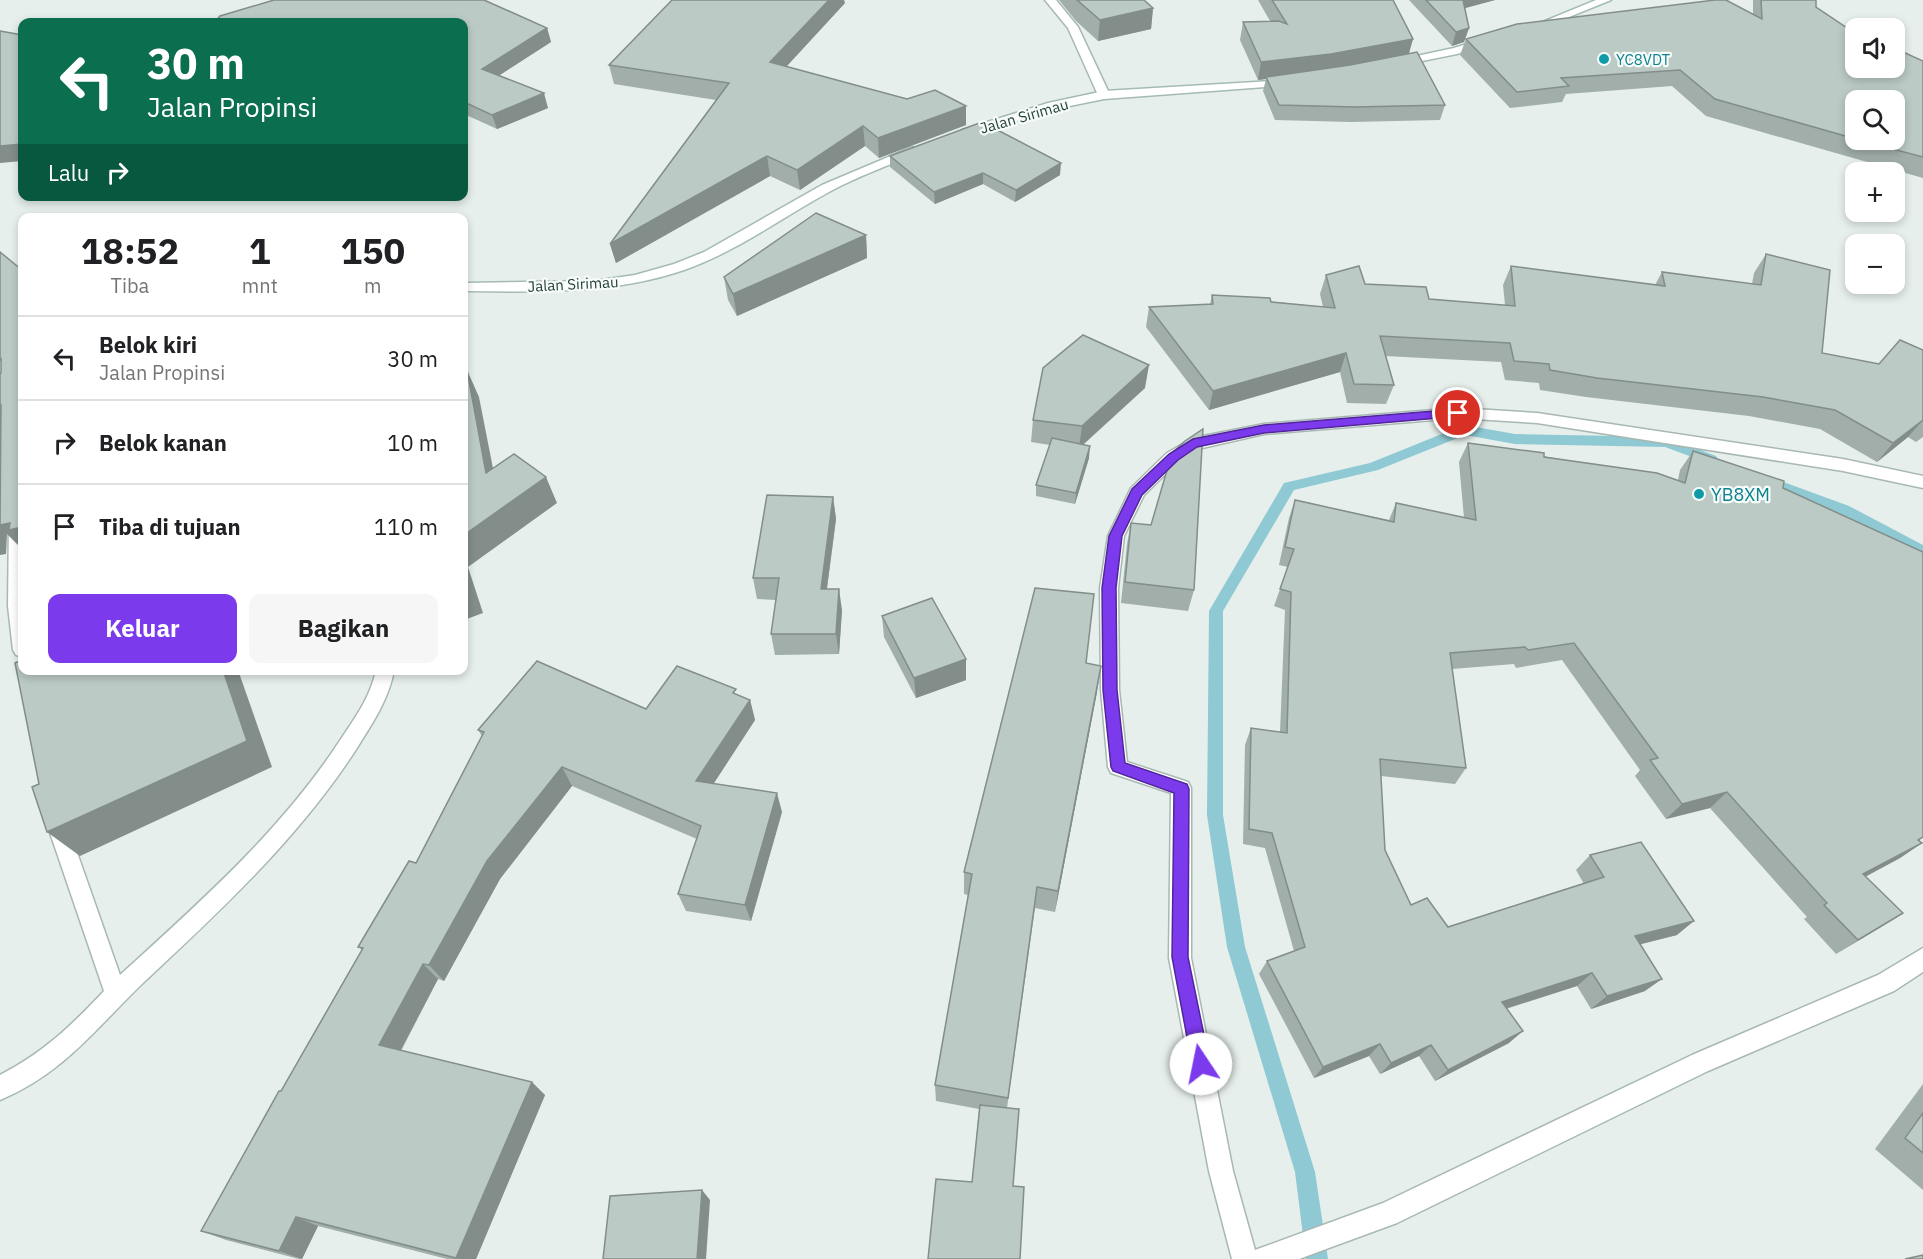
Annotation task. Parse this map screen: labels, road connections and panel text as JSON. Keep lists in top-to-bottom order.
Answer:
{
  "streets": {
    "street": ["Jalan Sirimau"]
  },
  "places": ["YC8VDT", "YB8XM"],
  "page": {
    "map_buttons": ["+", "−"],
    "turn": ["30 m", "Jalan Propinsi"],
    "then": "Lalu",
    "eta": [
      "18:52",
      "Tiba",
      "1",
      "mnt",
      "150",
      "m"
    ],
    "list": [
      {
        "name": "Belok kiri",
        "note": "Jalan Propinsi",
        "value": "30 m"
      },
      {
        "name": "Belok kanan",
        "value": "10 m"
      },
      {
        "name": "Tiba di tujuan",
        "value": "110 m"
      }
    ],
    "buttons": ["Keluar", "Bagikan"]
  }
}
